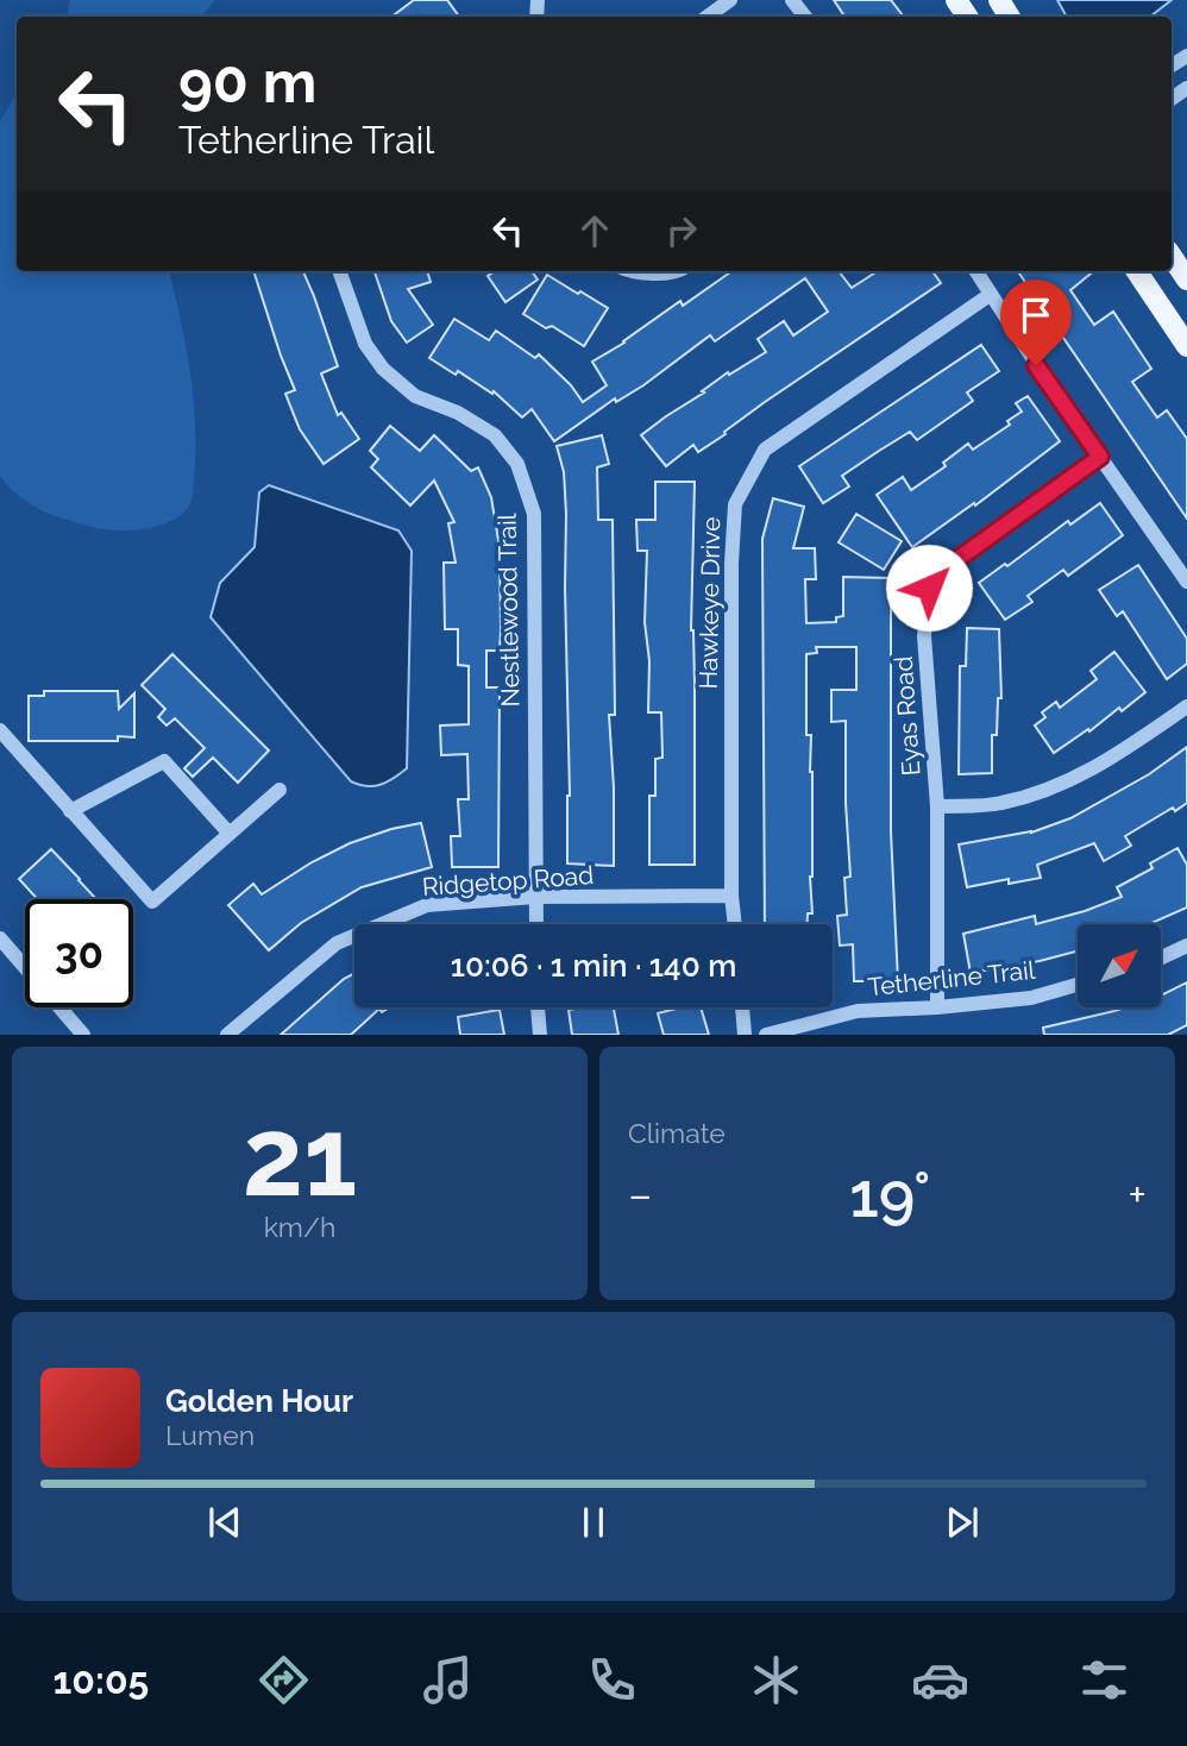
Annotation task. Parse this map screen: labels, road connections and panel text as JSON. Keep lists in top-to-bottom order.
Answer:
{
  "streets": {
    "street": [
      "Hawkeye Drive",
      "Nestlewood Trail",
      "Eyas Road",
      "Ridgetop Road",
      "Tetherline Trail"
    ]
  },
  "crossings": [
    ["Hawkeye Drive", "Ridgetop Road"],
    ["Nestlewood Trail", "Ridgetop Road"],
    ["Eyas Road", "Tetherline Trail"]
  ],
  "north": "top right",
  "page": {
    "turn": ["90 m", "Tetherline Trail"],
    "limit": "30",
    "trip": "10:06 · 1 min · 140 m",
    "tile": [
      ["21", "km/h"],
      "Climate"
    ],
    "heat": ["−", "19°", "+"],
    "song": ["Golden Hour", "Lumen"],
    "tabs": "10:05"
  }
}
